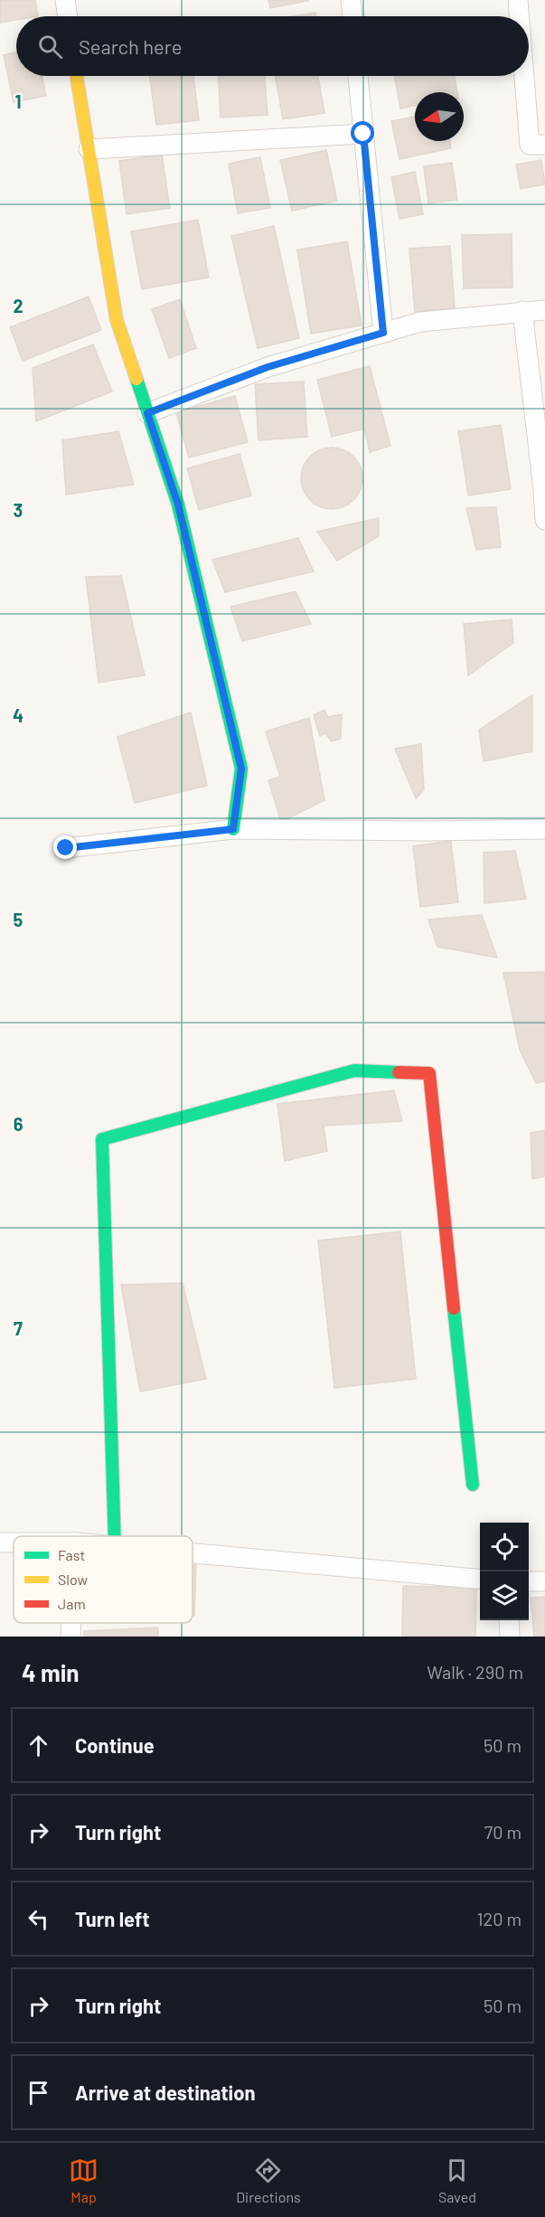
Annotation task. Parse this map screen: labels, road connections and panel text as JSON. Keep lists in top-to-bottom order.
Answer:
{
  "legend": ["Fast", "Slow", "Jam"],
  "north": "left",
  "page": {
    "search": "Search here",
    "heading": ["4 min", "Walk · 290 m"],
    "list": [
      ["Continue", "50 m"],
      ["Turn right", "70 m"],
      ["Turn left", "120 m"],
      ["Turn right", "50 m"],
      "Arrive at destination"
    ],
    "nav": ["Map", "Directions", "Saved"]
  },
  "grid": {
    "rows": [
      "1",
      "2",
      "3",
      "4",
      "5",
      "6",
      "7"
    ]
  }
}
